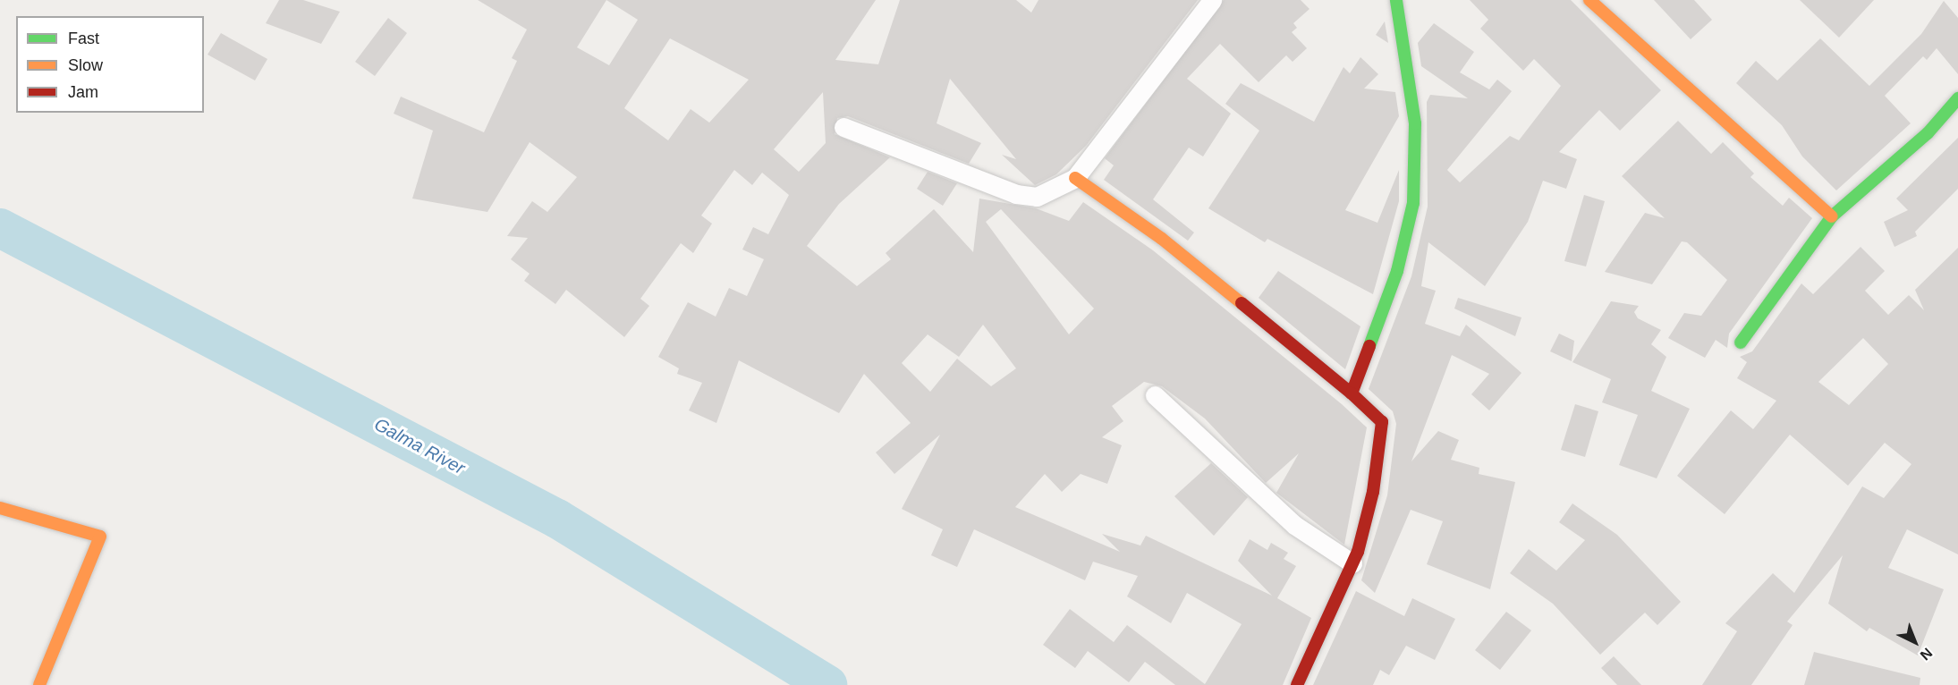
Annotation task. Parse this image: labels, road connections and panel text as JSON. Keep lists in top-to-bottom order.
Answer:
{
  "water": ["Galma River"],
  "legend": ["Fast", "Slow", "Jam"],
  "north": "bottom right"
}
